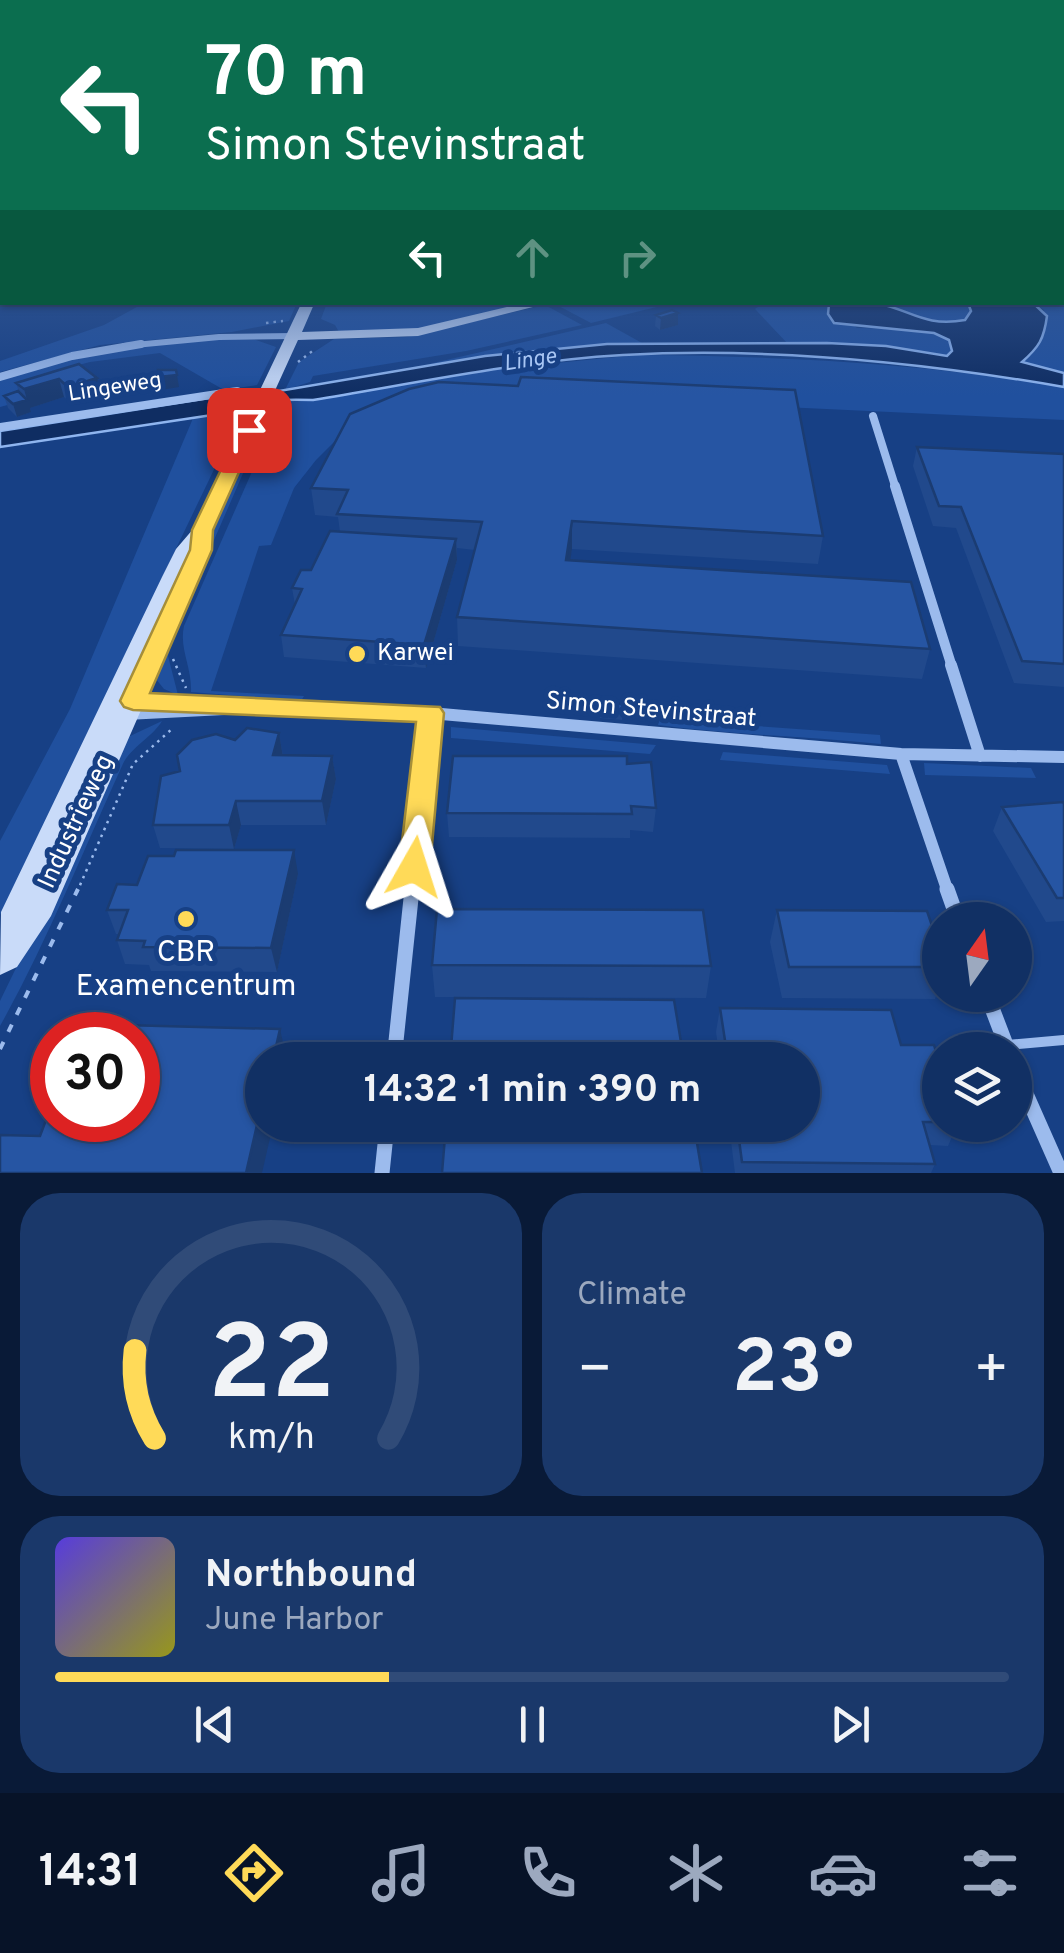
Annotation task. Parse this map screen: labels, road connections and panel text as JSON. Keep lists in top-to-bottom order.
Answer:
{
  "streets": {
    "main road": ["Industrieweg"],
    "street": ["Lingeweg", "Simon Stevinstraat"]
  },
  "crossings": [
    ["Simon Stevinstraat", "Industrieweg"]
  ],
  "water": ["Linge"],
  "places": ["Karwei", "CBR Examencentrum"],
  "north": "top",
  "page": {
    "turn": ["70 m", "Simon Stevinstraat"],
    "limit": "30",
    "trip": "14:32 · 1 min · 390 m",
    "tile": "Climate",
    "heat": ["−", "23°", "+"],
    "song": ["Northbound", "June Harbor"],
    "tabs": "14:31",
    "gauge": ["22", "km/h"]
  }
}
